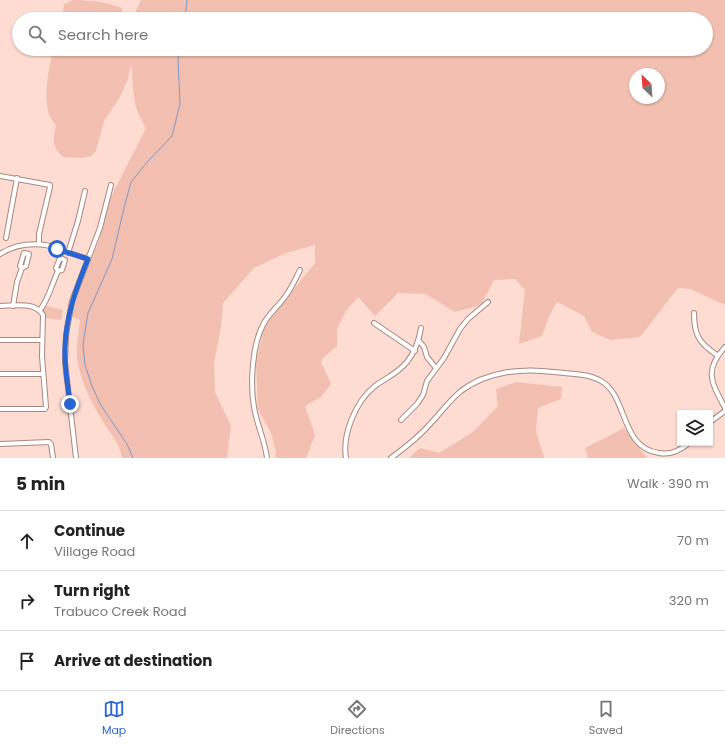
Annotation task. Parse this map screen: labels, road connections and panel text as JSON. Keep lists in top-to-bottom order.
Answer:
{
  "north": "top left",
  "page": {
    "search": "Search here",
    "heading": ["5 min", "Walk · 390 m"],
    "list": [
      ["Continue", "Village Road", "70 m"],
      ["Turn right", "Trabuco Creek Road", "320 m"],
      "Arrive at destination"
    ],
    "nav": ["Map", "Directions", "Saved"]
  }
}
